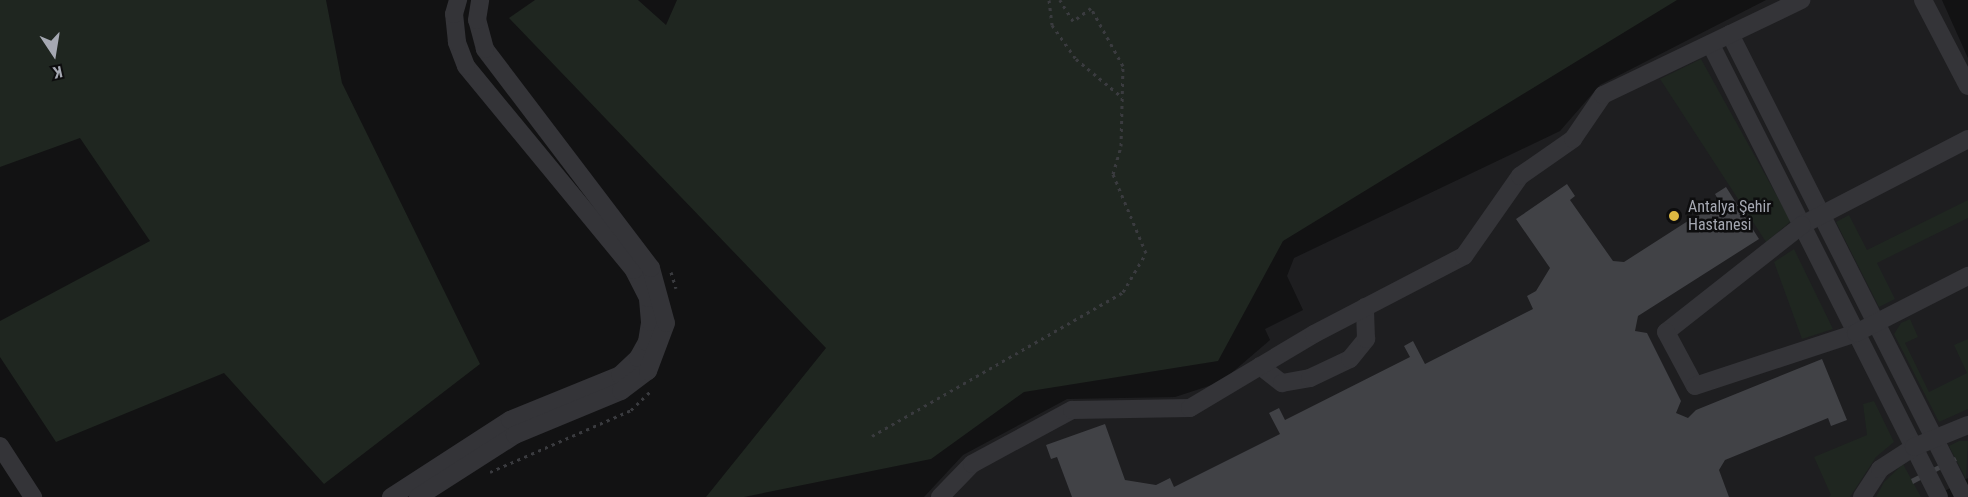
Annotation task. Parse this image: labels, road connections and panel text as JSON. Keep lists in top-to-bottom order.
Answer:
{
  "places": ["Antalya Şehir Hastanesi"],
  "north": "bottom"
}
